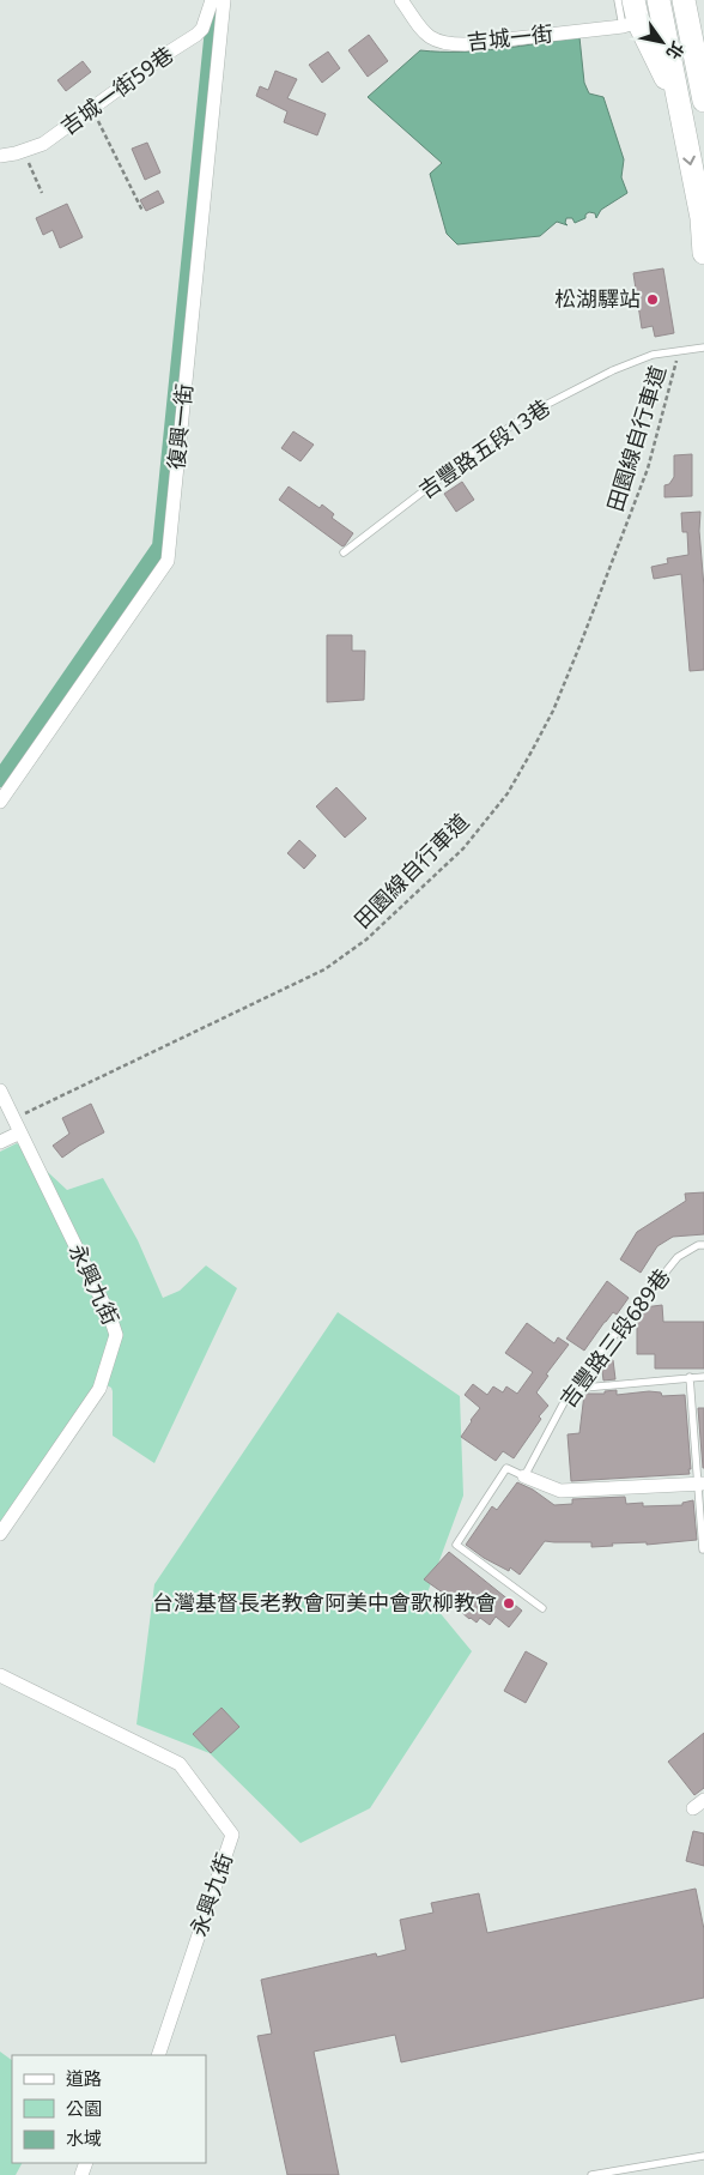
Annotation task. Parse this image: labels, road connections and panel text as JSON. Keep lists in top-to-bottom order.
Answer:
{
  "streets": {
    "street": [
      "吉城一街",
      "吉城一街59巷",
      "復興一街",
      "永興九街"
    ],
    "lane": ["吉豐路五段13巷", "吉豐路三段689巷"],
    "path": ["田園線自行車道"]
  },
  "crossings": [
    ["田園線自行車道", "吉豐路五段13巷"],
    ["田園線自行車道", "永興九街"]
  ],
  "places": ["松湖驛站", "台灣基督長老教會阿美中會歌柳教會"],
  "legend": ["道路", "公園", "水域"],
  "north": "bottom right"
}
